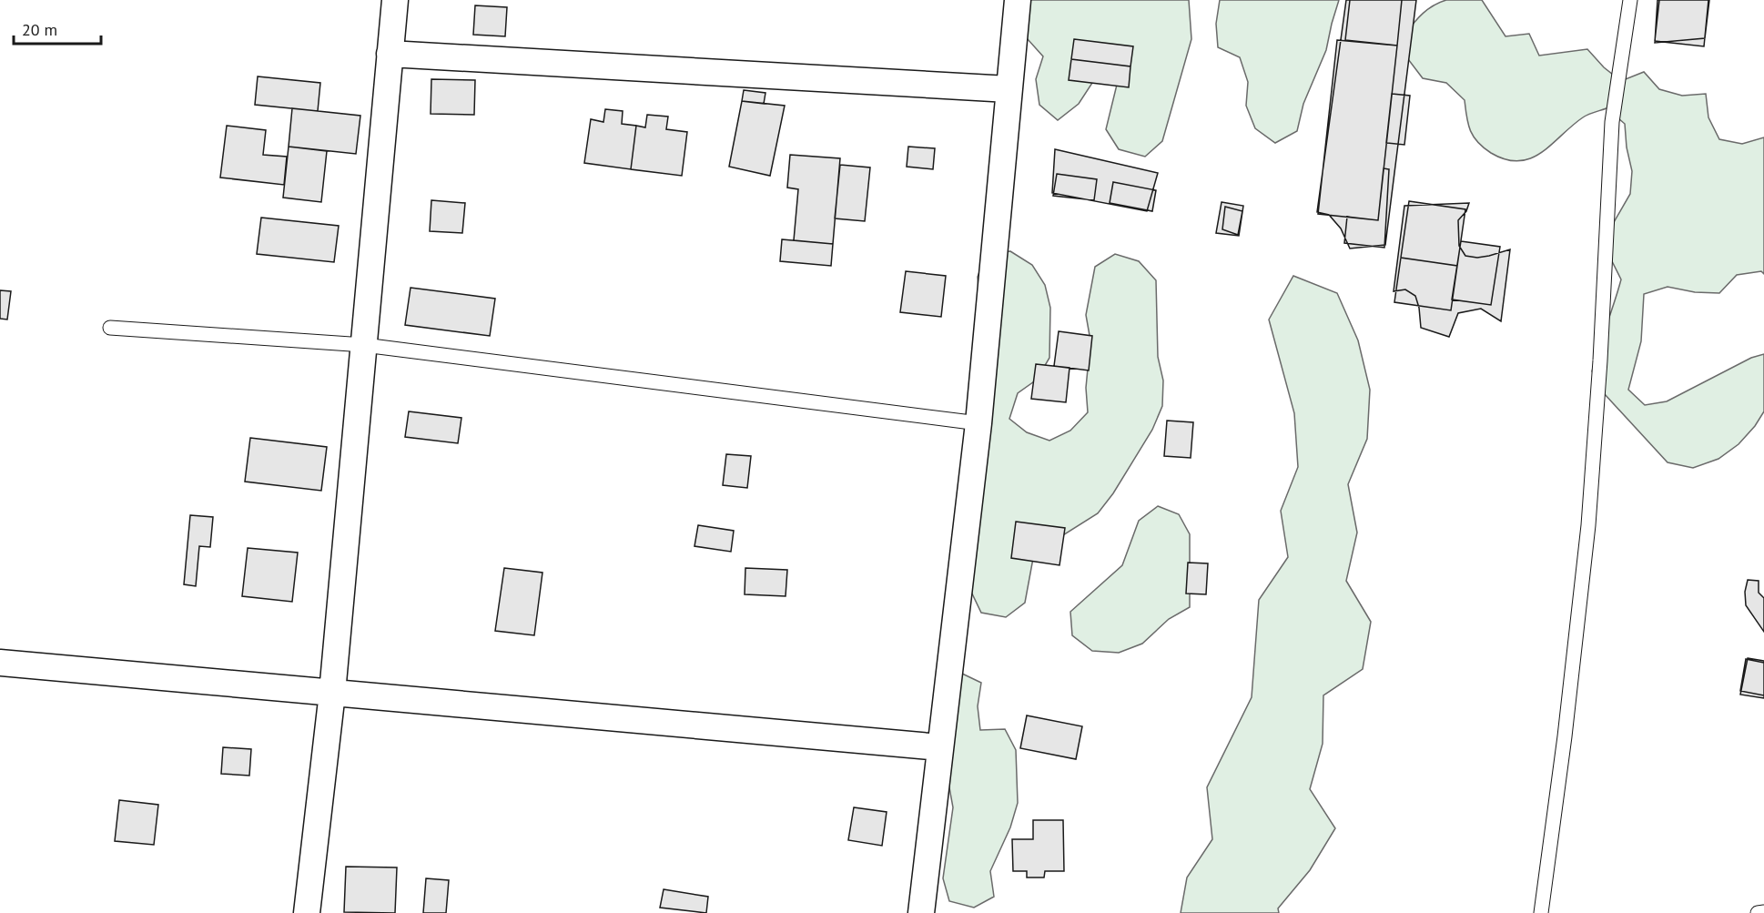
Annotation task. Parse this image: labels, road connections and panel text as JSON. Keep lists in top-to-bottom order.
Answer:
{
  "scale_bar": "20 m"
}
